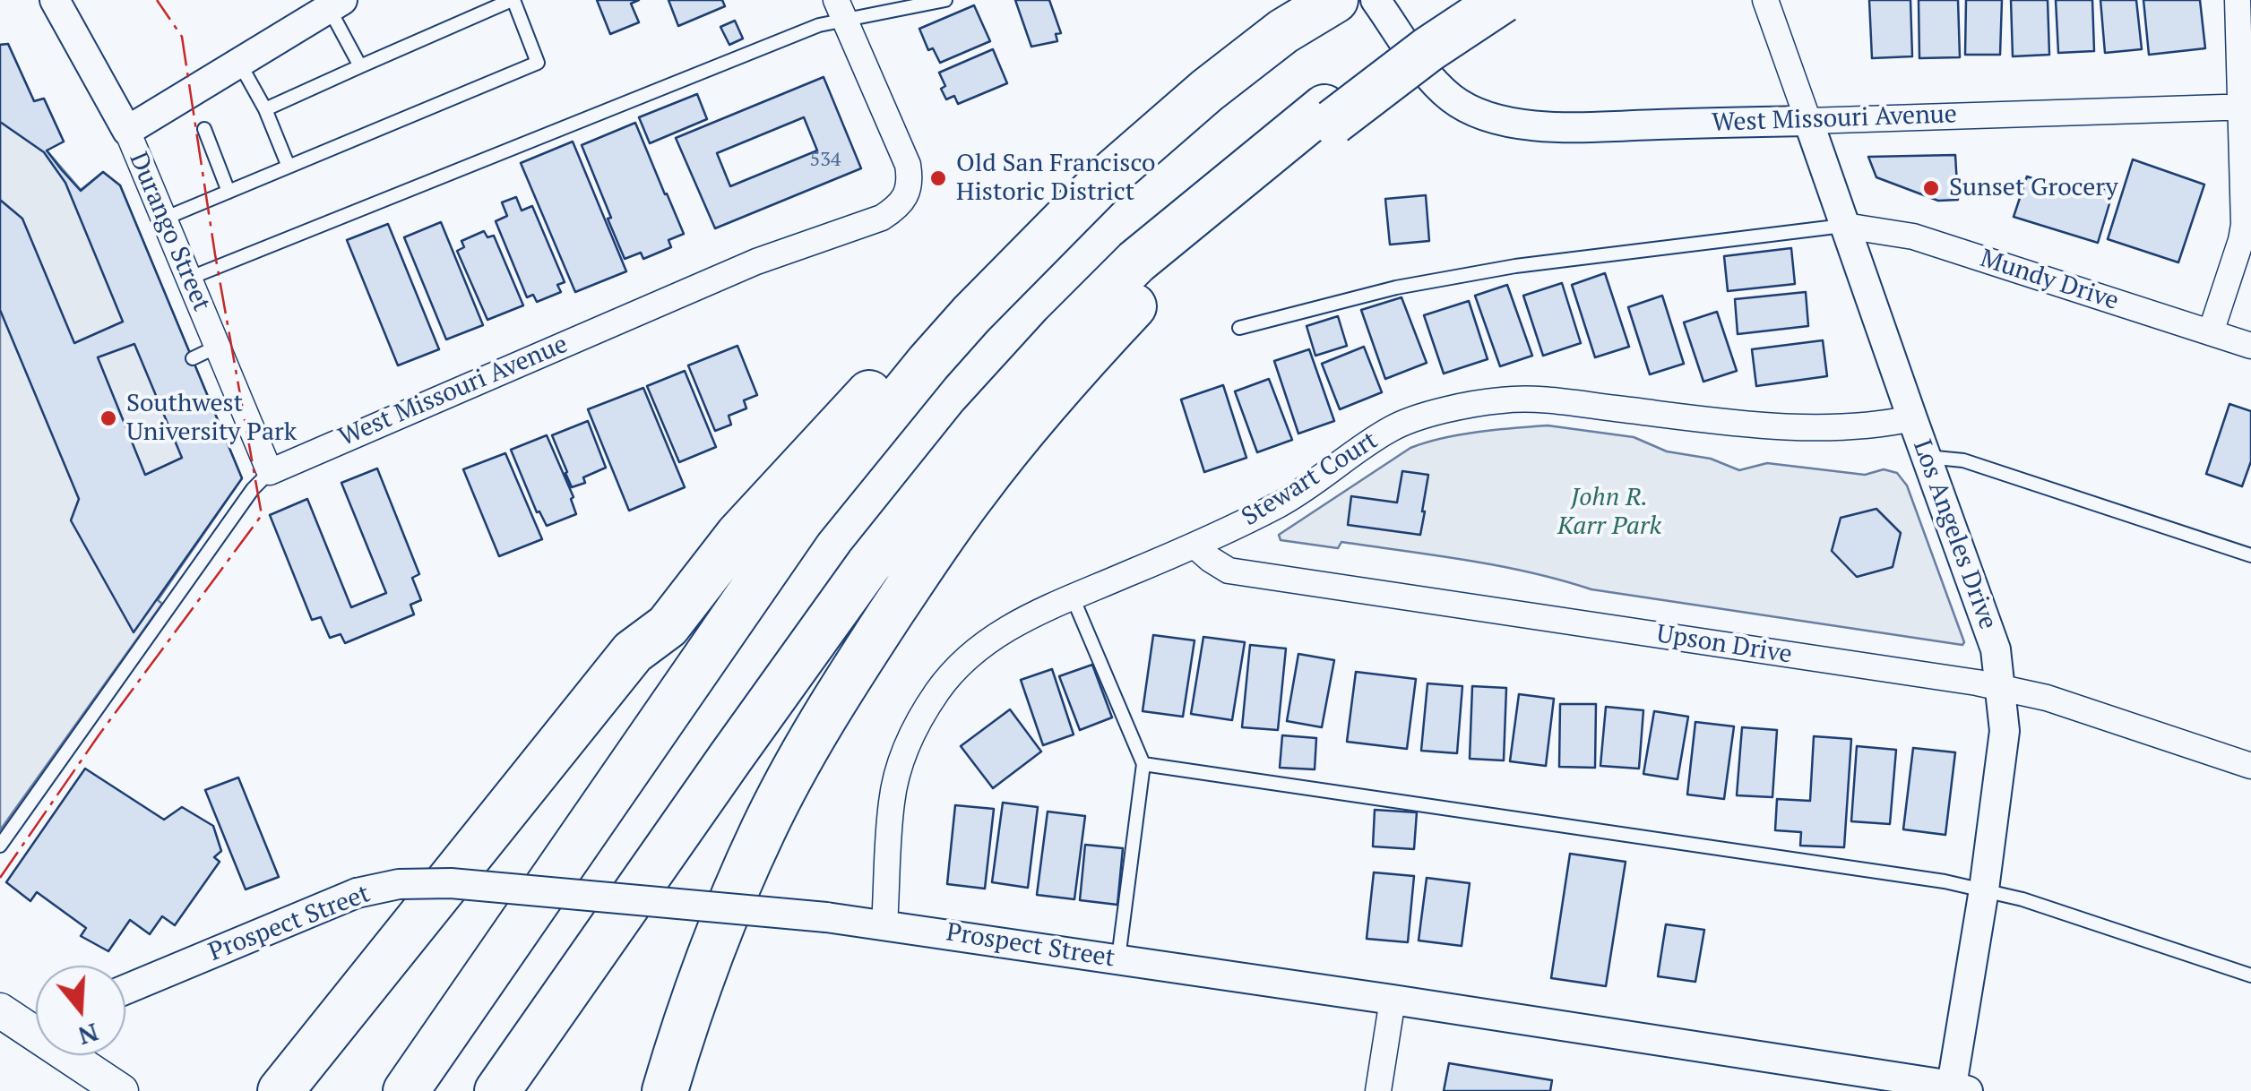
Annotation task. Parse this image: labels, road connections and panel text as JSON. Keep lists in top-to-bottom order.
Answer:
{
  "streets": {
    "street": [
      "West Missouri Avenue",
      "Durango Street",
      "Mundy Drive",
      "Stewart Court",
      "Los Angeles Drive",
      "Upson Drive",
      "Prospect Street"
    ]
  },
  "crossings": [
    ["West Missouri Avenue", "Durango Street"],
    ["West Missouri Avenue", "Los Angeles Drive"],
    ["Mundy Drive", "Los Angeles Drive"],
    ["Stewart Court", "Los Angeles Drive"],
    ["Stewart Court", "Upson Drive"],
    ["Stewart Court", "Prospect Street"],
    ["Los Angeles Drive", "Upson Drive"],
    ["Los Angeles Drive", "Prospect Street"]
  ],
  "parks": ["John R. Karr Park"],
  "places": ["Old San Francisco Historic District", "Sunset Grocery", "Southwest University Park"],
  "house_numbers": ["534"],
  "north": "bottom"
}
